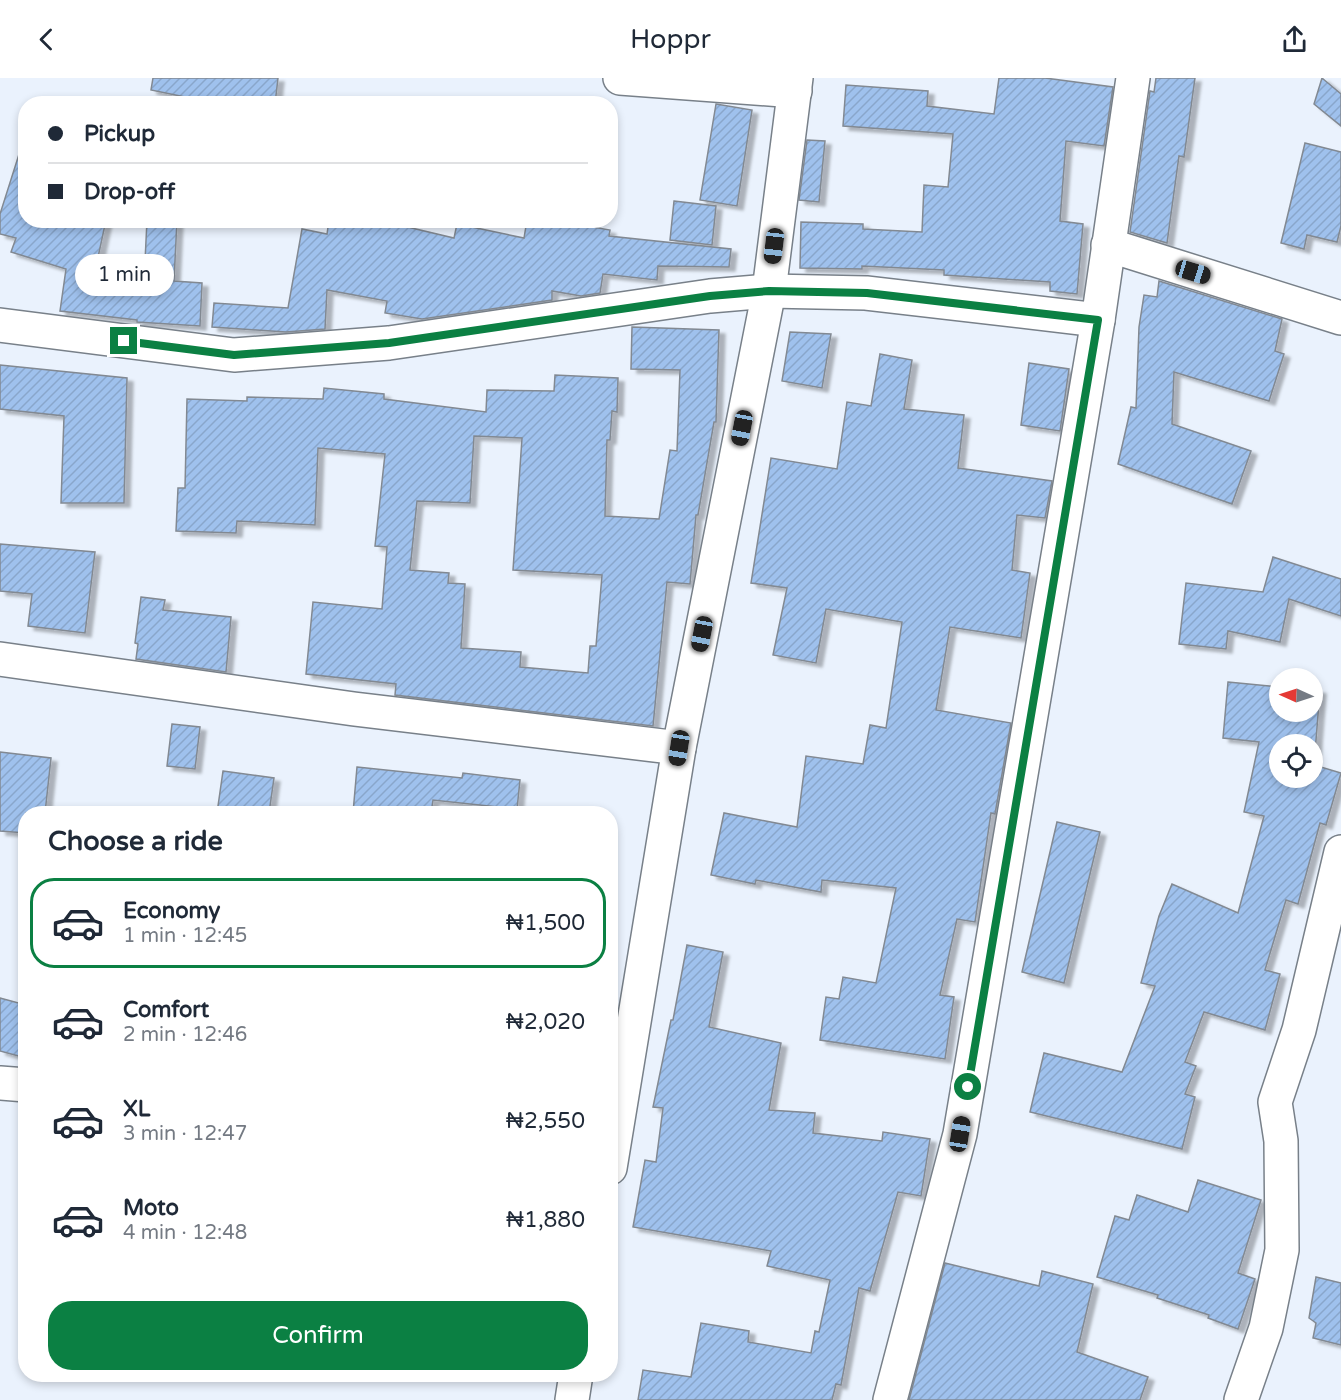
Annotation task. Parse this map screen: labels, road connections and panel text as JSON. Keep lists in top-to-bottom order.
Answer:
{
  "north": "left",
  "page": {
    "header": "Hoppr",
    "banner": ["Pickup", "Drop-off"],
    "bubble": "1 min",
    "heading": "Choose a ride",
    "list": [
      {
        "name": "Economy",
        "note": "1 min · 12:45",
        "value": "₦1,500"
      },
      {
        "name": "Comfort",
        "note": "2 min · 12:46",
        "value": "₦2,020"
      },
      {
        "name": "XL",
        "note": "3 min · 12:47",
        "value": "₦2,550"
      },
      {
        "name": "Moto",
        "note": "4 min · 12:48",
        "value": "₦1,880"
      }
    ],
    "buttons": "Confirm"
  }
}
